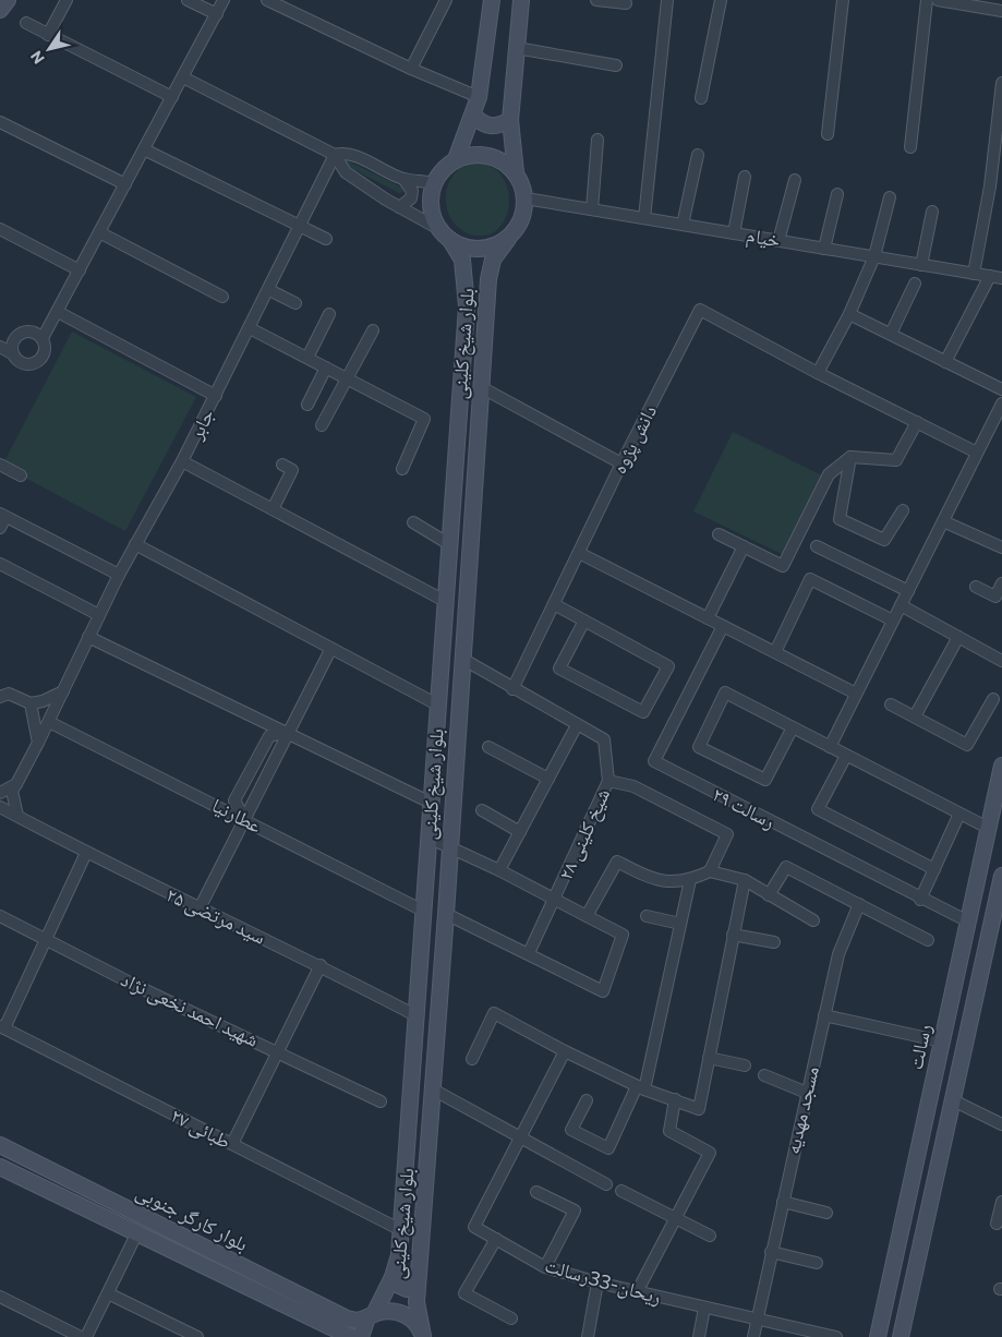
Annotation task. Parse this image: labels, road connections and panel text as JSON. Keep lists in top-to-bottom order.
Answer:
{
  "streets": {
    "main road": ["بلوار شیخ کلینی", "رسالت", "بلوار کارگر جنوبی"],
    "street": [
      "خیام",
      "جابر",
      "دانش پژوه",
      "رسالت ۲۹",
      "عطارنیا",
      "شیخ کلینی ۲۸",
      "۲۵ سید مرتضی",
      "شهید احمد نخعی نژاد",
      "مسجد مهدیه",
      "طبائی ۲۷",
      "ریحان-33رسالت"
    ]
  },
  "crossings": [
    ["خیام", "بلوار شیخ کلینی"],
    ["بلوار شیخ کلینی", "عطارنیا"],
    ["بلوار شیخ کلینی", "شیخ کلینی ۲۸"],
    ["بلوار شیخ کلینی", "۲۵ سید مرتضی"],
    ["بلوار شیخ کلینی", "طبائی ۲۷"],
    ["بلوار شیخ کلینی", "بلوار کارگر جنوبی"],
    ["جابر", "عطارنیا"],
    ["دانش پژوه", "شیخ کلینی ۲۸"],
    ["رسالت ۲۹", "رسالت"],
    ["مسجد مهدیه", "ریحان-33رسالت"]
  ],
  "north": "bottom left"
}
